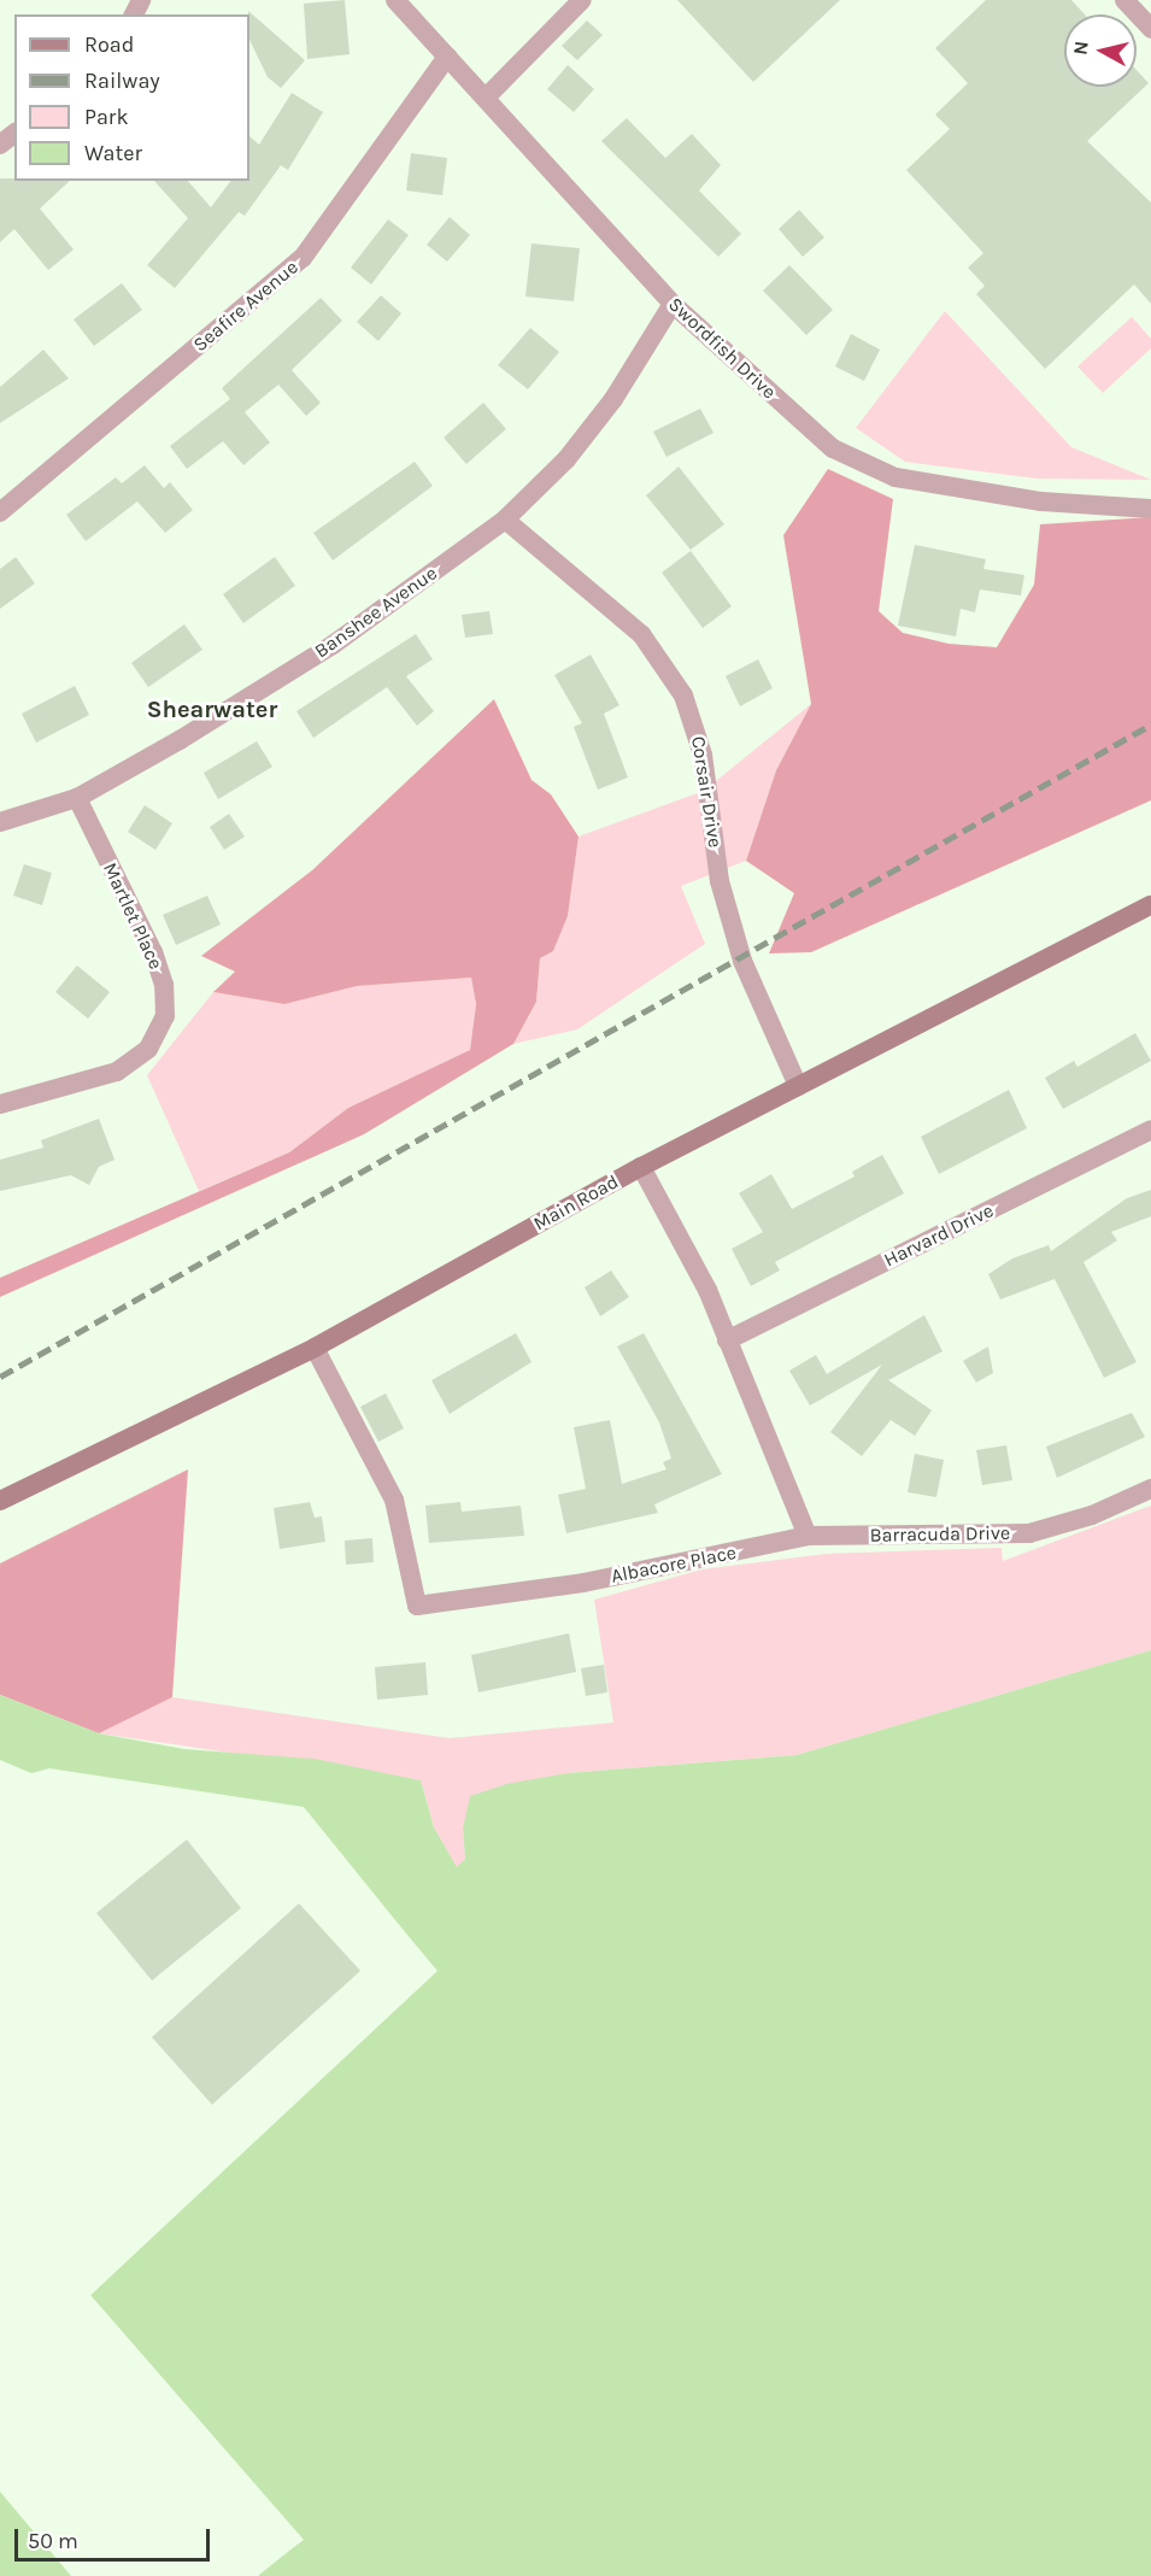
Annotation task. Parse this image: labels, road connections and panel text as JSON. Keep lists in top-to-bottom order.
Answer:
{
  "streets": {
    "main road": ["Main Road"],
    "street": [
      "Seafire Avenue",
      "Swordfish Drive",
      "Banshee Avenue",
      "Corsair Drive",
      "Martlet Place",
      "Harvard Drive",
      "Barracuda Drive",
      "Albacore Place"
    ]
  },
  "crossings": [
    ["Seafire Avenue", "Swordfish Drive"],
    ["Swordfish Drive", "Banshee Avenue"],
    ["Banshee Avenue", "Corsair Drive"],
    ["Banshee Avenue", "Martlet Place"],
    ["Corsair Drive", "Main Road"],
    ["Main Road", "Albacore Place"],
    ["Barracuda Drive", "Albacore Place"]
  ],
  "districts": ["Shearwater"],
  "legend": [
    "Road",
    "Railway",
    "Park",
    "Water"
  ],
  "scale_bar": "50 m",
  "north": "left"
}
